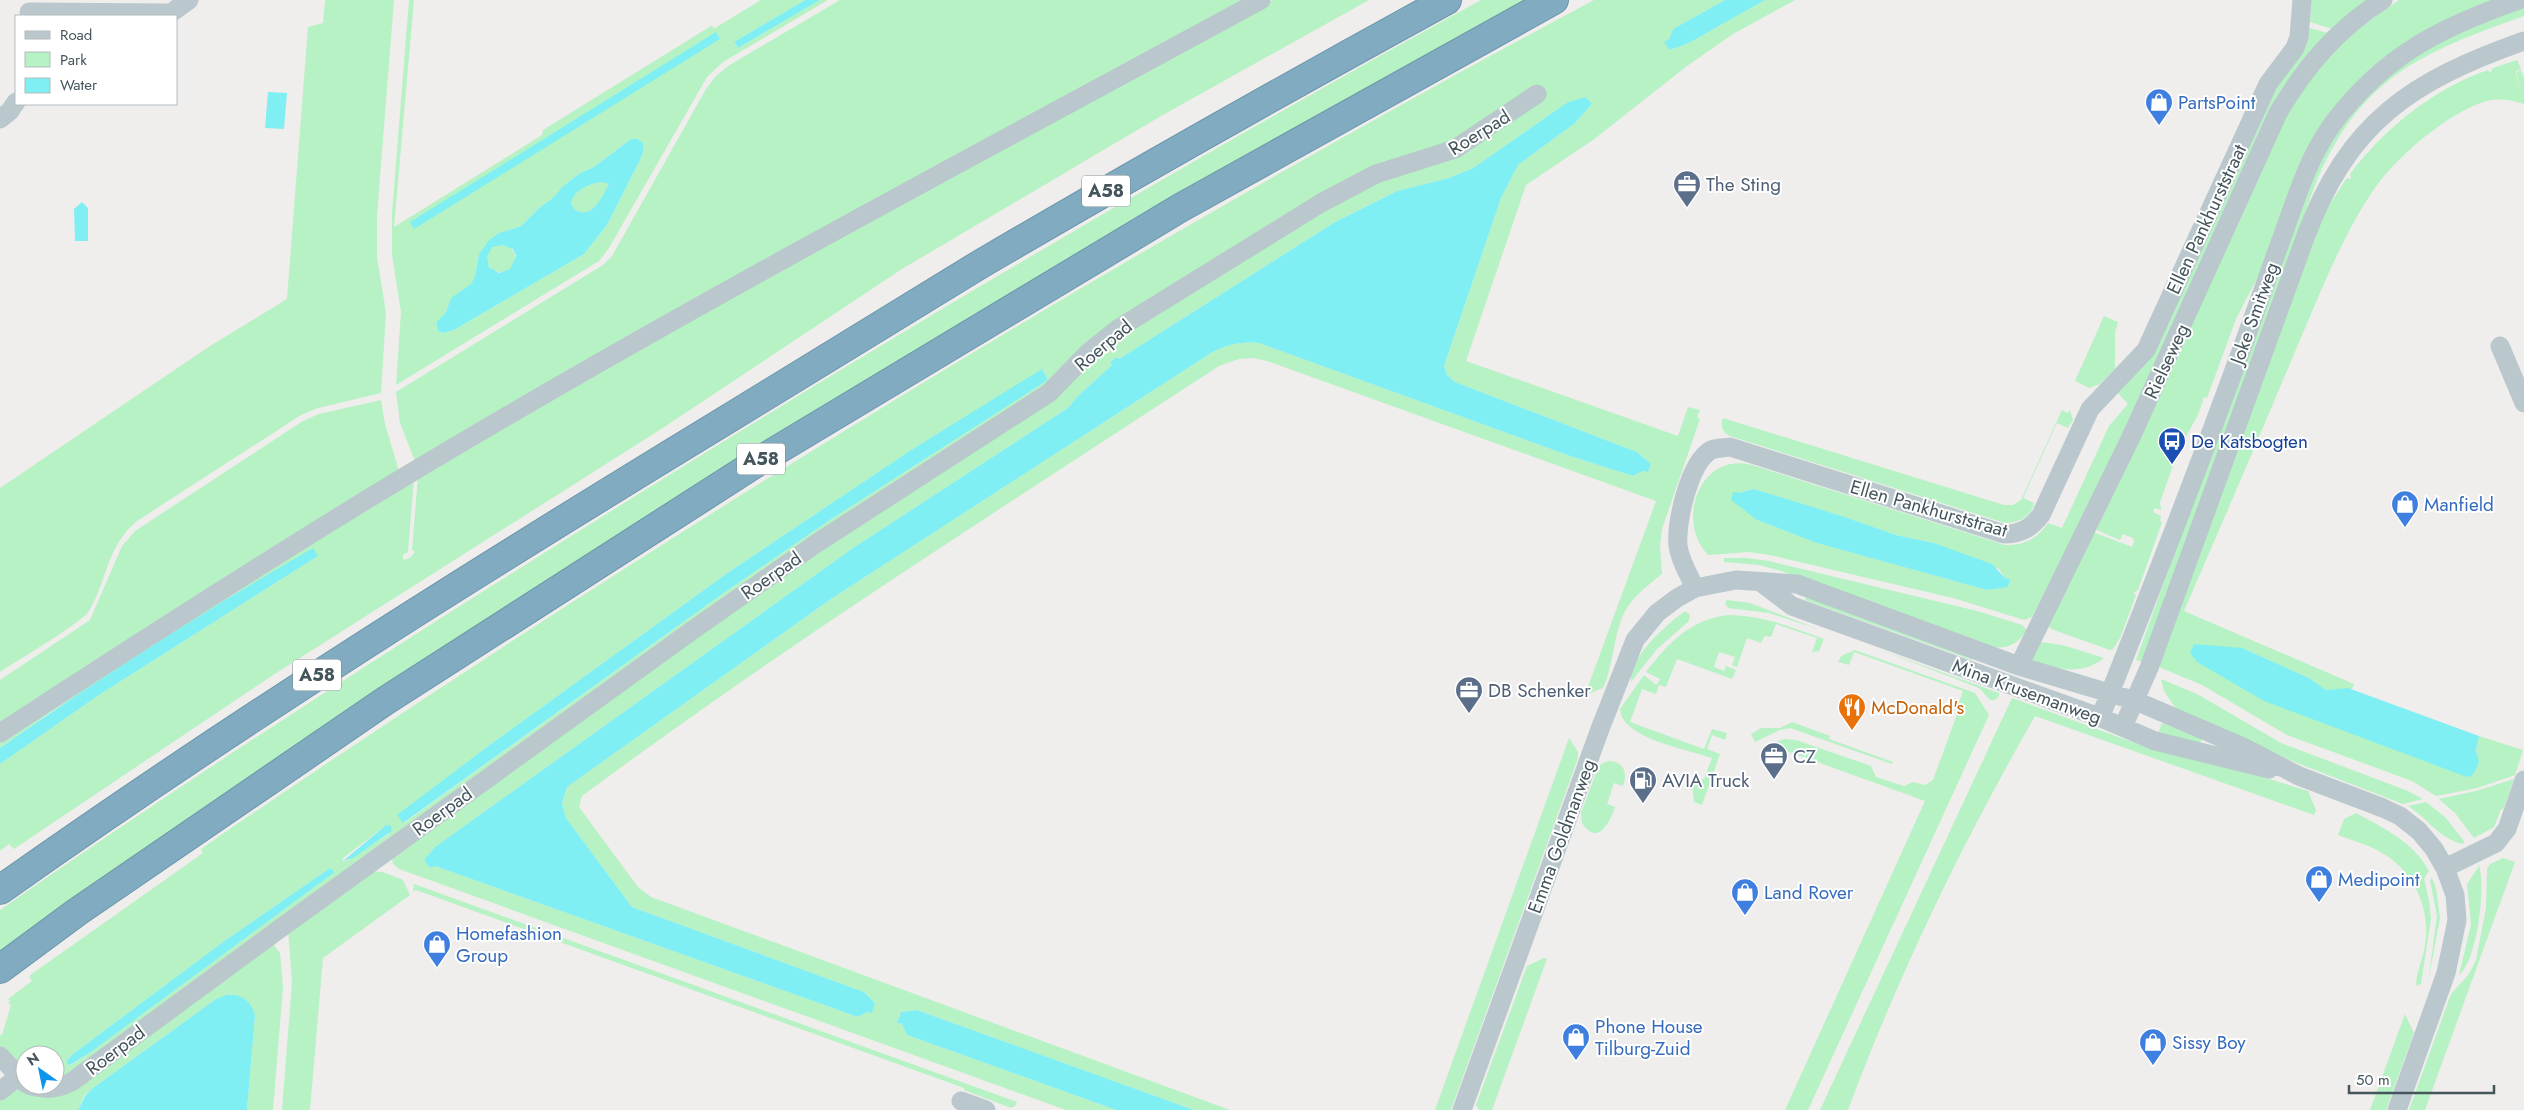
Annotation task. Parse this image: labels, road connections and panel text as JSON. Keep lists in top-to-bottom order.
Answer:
{
  "streets": {
    "highway": ["A58"],
    "street": [
      "Roerpad",
      "Ellen Pankhurststraat",
      "Joke Smitweg",
      "Rielseweg",
      "Mina Krusemanweg",
      "Emma Goldmanweg"
    ]
  },
  "crossings": [
    ["Ellen Pankhurststraat", "Mina Krusemanweg"],
    ["Ellen Pankhurststraat", "Emma Goldmanweg"],
    ["Joke Smitweg", "Mina Krusemanweg"],
    ["Rielseweg", "Mina Krusemanweg"],
    ["Mina Krusemanweg", "Emma Goldmanweg"]
  ],
  "places": {
    "shop": [
      "PartsPoint",
      "Manfield",
      "Medipoint",
      "Land Rover",
      "Homefashion Group",
      "Phone House Tilburg-Zuid",
      "Sissy Boy"
    ],
    "office": ["The Sting", "DB Schenker", "CZ"],
    "bus stop": ["De Katsbogten"],
    "restaurant": ["McDonald's"],
    "fuel station": ["AVIA Truck"]
  },
  "legend": ["Road", "Park", "Water"],
  "scale_bar": "50 m",
  "north": "top left"
}
